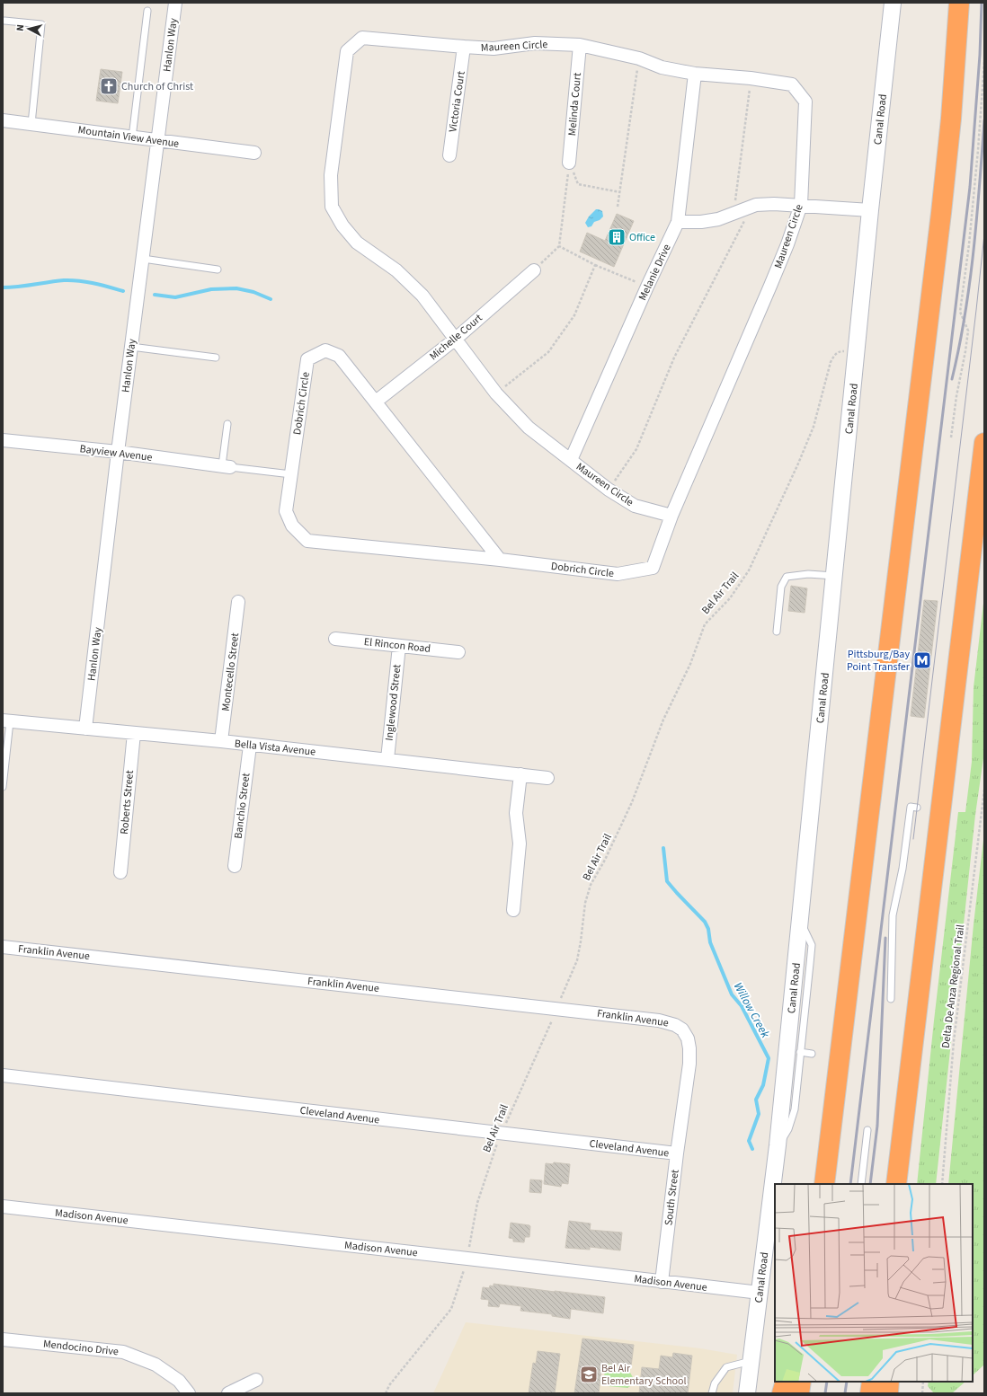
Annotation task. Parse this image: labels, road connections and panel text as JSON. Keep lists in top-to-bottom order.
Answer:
{
  "streets": {
    "street": [
      "Hanlon Way",
      "Maureen Circle",
      "Victoria Court",
      "Melinda Court",
      "Canal Road",
      "Mountain View Avenue",
      "Melanie Drive",
      "Michelle Court",
      "Dobrich Circle",
      "Bayview Avenue",
      "El Rincon Road",
      "Montecello Street",
      "Inglewood Street",
      "Bella Vista Avenue",
      "Roberts Street",
      "Banchio Street",
      "Franklin Avenue",
      "Cleveland Avenue",
      "South Street",
      "Madison Avenue",
      "Mendocino Drive"
    ],
    "path": ["Bel Air Trail", "Delta De Anza Regional Trail"]
  },
  "crossings": [
    ["Hanlon Way", "Mountain View Avenue"],
    ["Hanlon Way", "Bayview Avenue"],
    ["Hanlon Way", "Bella Vista Avenue"],
    ["Maureen Circle", "Victoria Court"],
    ["Maureen Circle", "Melinda Court"],
    ["Maureen Circle", "Melanie Drive"],
    ["Maureen Circle", "Michelle Court"],
    ["Maureen Circle", "Dobrich Circle"],
    ["Canal Road", "Bel Air Trail"],
    ["Canal Road", "Madison Avenue"],
    ["Michelle Court", "Dobrich Circle"],
    ["Bel Air Trail", "Franklin Avenue"],
    ["Bel Air Trail", "Cleveland Avenue"],
    ["Bel Air Trail", "Madison Avenue"],
    ["El Rincon Road", "Inglewood Street"],
    ["Montecello Street", "Bella Vista Avenue"],
    ["Inglewood Street", "Bella Vista Avenue"],
    ["Bella Vista Avenue", "Roberts Street"],
    ["Bella Vista Avenue", "Banchio Street"],
    ["Franklin Avenue", "South Street"],
    ["Cleveland Avenue", "South Street"],
    ["South Street", "Madison Avenue"]
  ],
  "water": ["Willow Creek"],
  "places": {
    "church": ["Church of Christ"],
    "building": ["Office"],
    "metro station": ["Pittsburg/Bay Point Transfer"],
    "school or university": ["Bel Air Elementary School"]
  },
  "north": "left"
}
